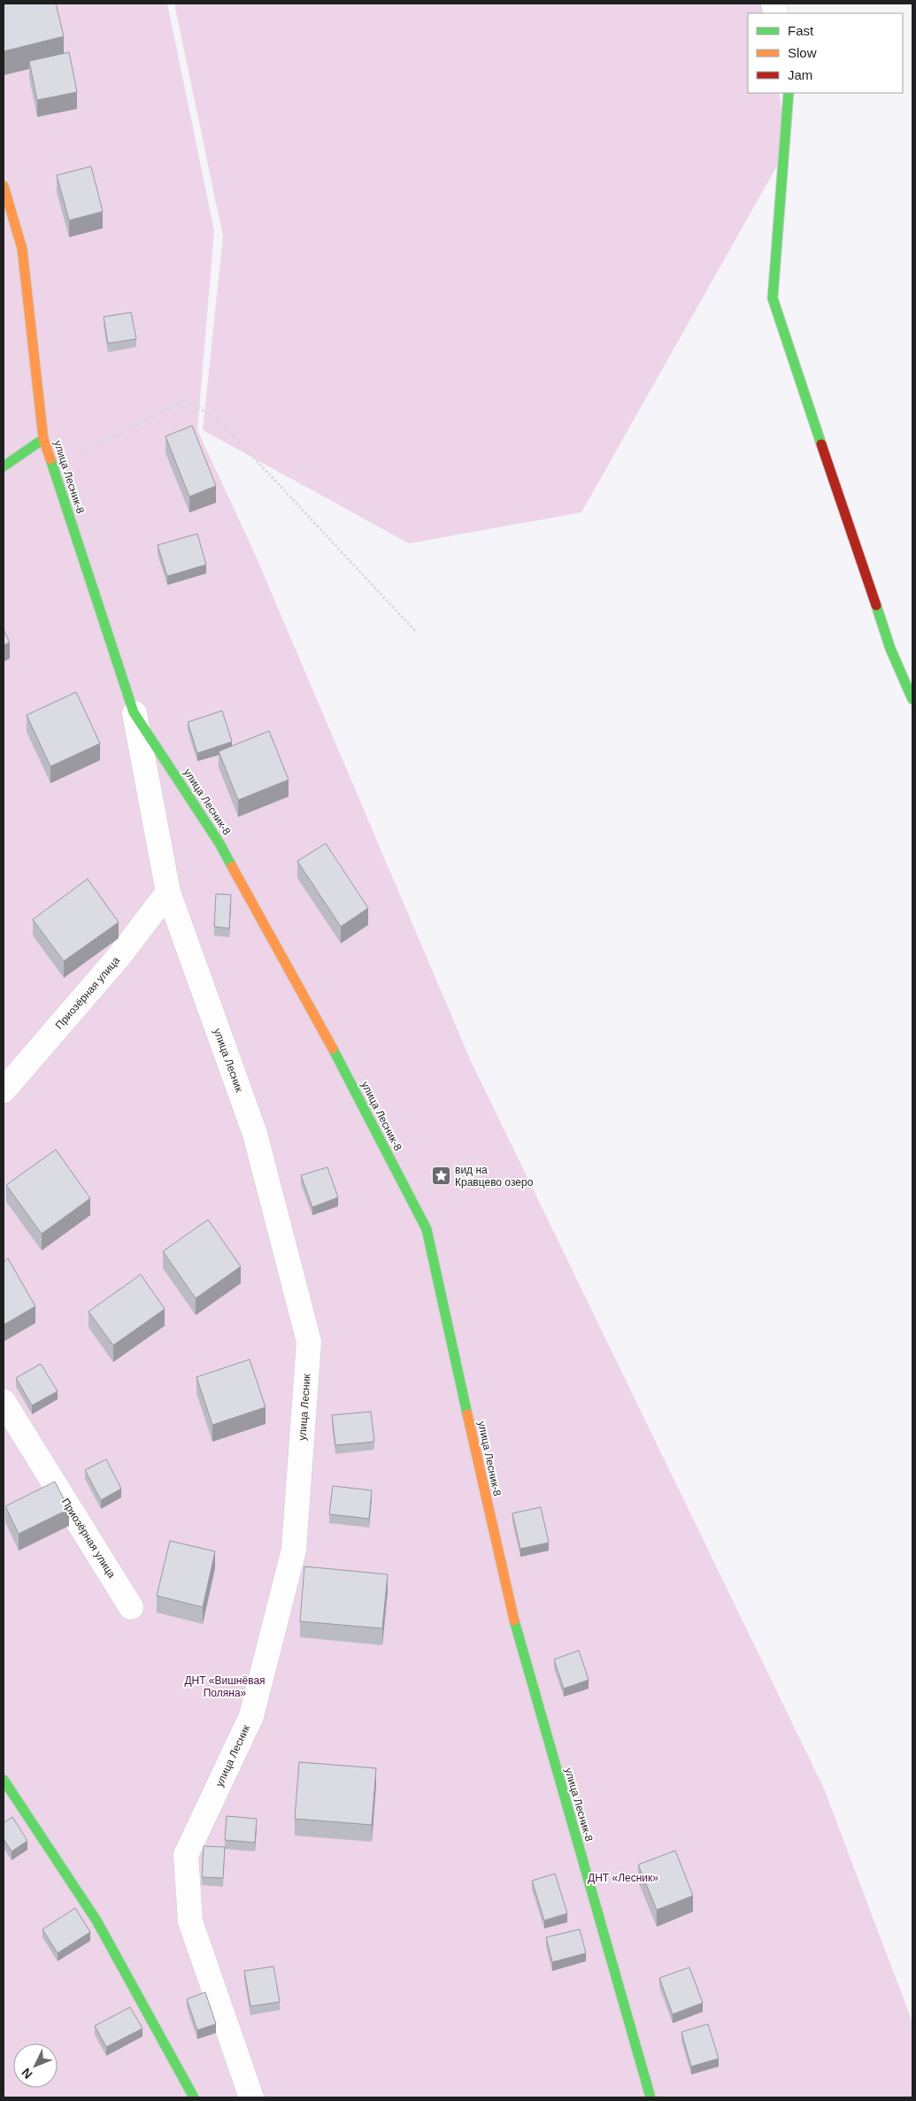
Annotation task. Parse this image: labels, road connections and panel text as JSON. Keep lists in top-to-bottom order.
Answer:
{
  "streets": {
    "street": ["улица Лесник-8", "Приозёрная улица", "улица Лесник"]
  },
  "crossings": [
    ["улица Лесник-8", "улица Лесник"],
    ["Приозёрная улица", "улица Лесник"]
  ],
  "parks": ["ДНТ «Вишнёвая Поляна»", "ДНТ «Лесник»"],
  "places": {
    "place": ["вид на Кравцево озеро"]
  },
  "legend": ["Fast", "Slow", "Jam"],
  "north": "bottom left"
}
